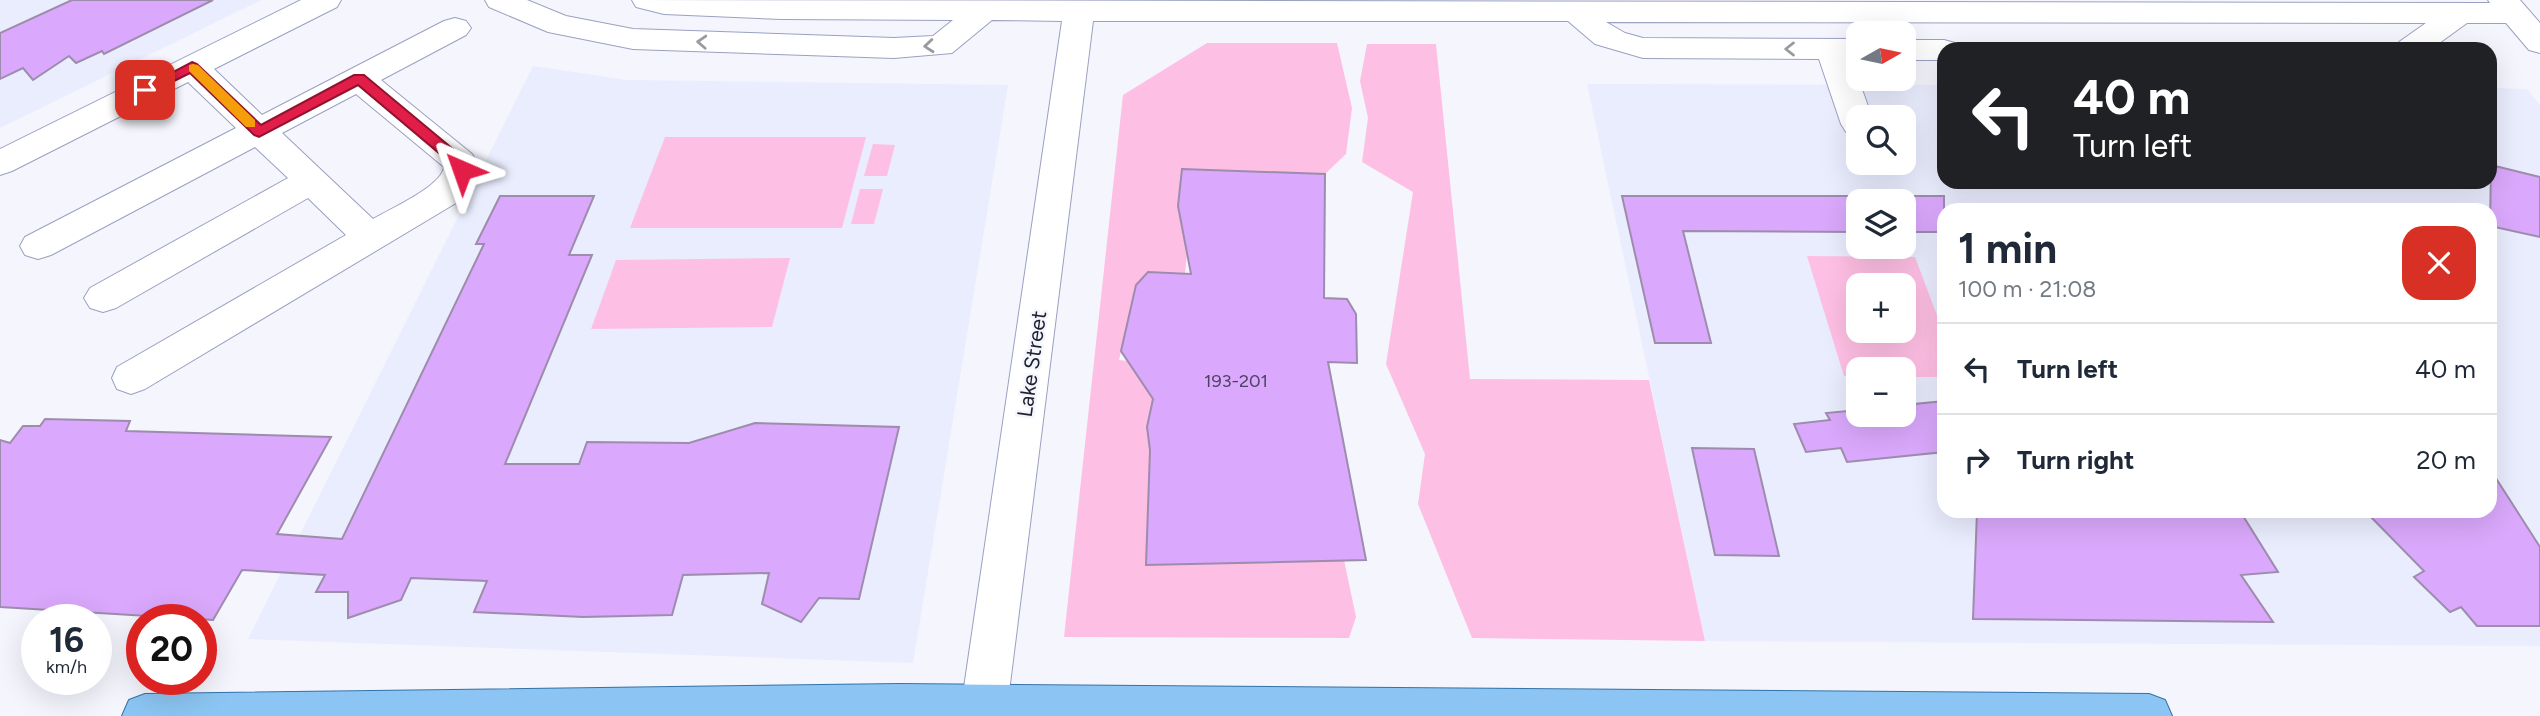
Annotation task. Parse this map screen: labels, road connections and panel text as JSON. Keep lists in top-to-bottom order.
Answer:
{
  "streets": {
    "street": ["Lake Street"]
  },
  "house_numbers": ["193-201"],
  "north": "right",
  "page": {
    "map_buttons": ["+", "−"],
    "turn": ["40 m", "Turn left"],
    "heading": ["1 min", "100 m · 21:08"],
    "list": [
      {
        "name": "Turn left",
        "value": "40 m"
      },
      {
        "name": "Turn right",
        "value": "20 m"
      }
    ],
    "speed": "16 km/h",
    "limit": "20"
  }
}
